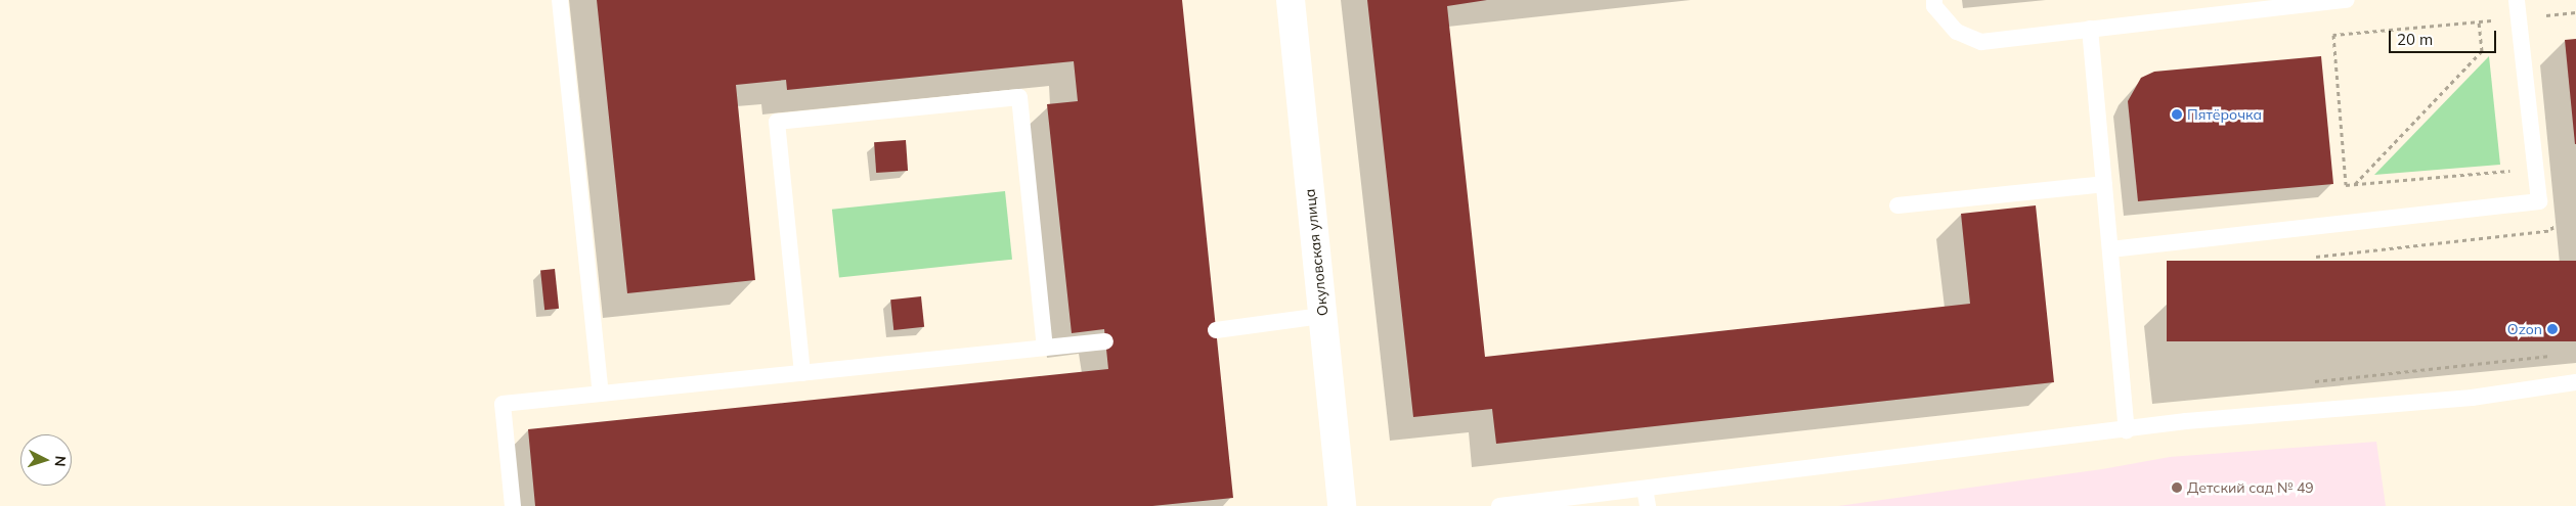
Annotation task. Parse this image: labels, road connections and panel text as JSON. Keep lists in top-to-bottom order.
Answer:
{
  "streets": {
    "street": ["Окуловская улица"]
  },
  "places": ["Пятёрочка", "Ozon", "Детский сад № 49"],
  "scale_bar": "20 m",
  "north": "right"
}
